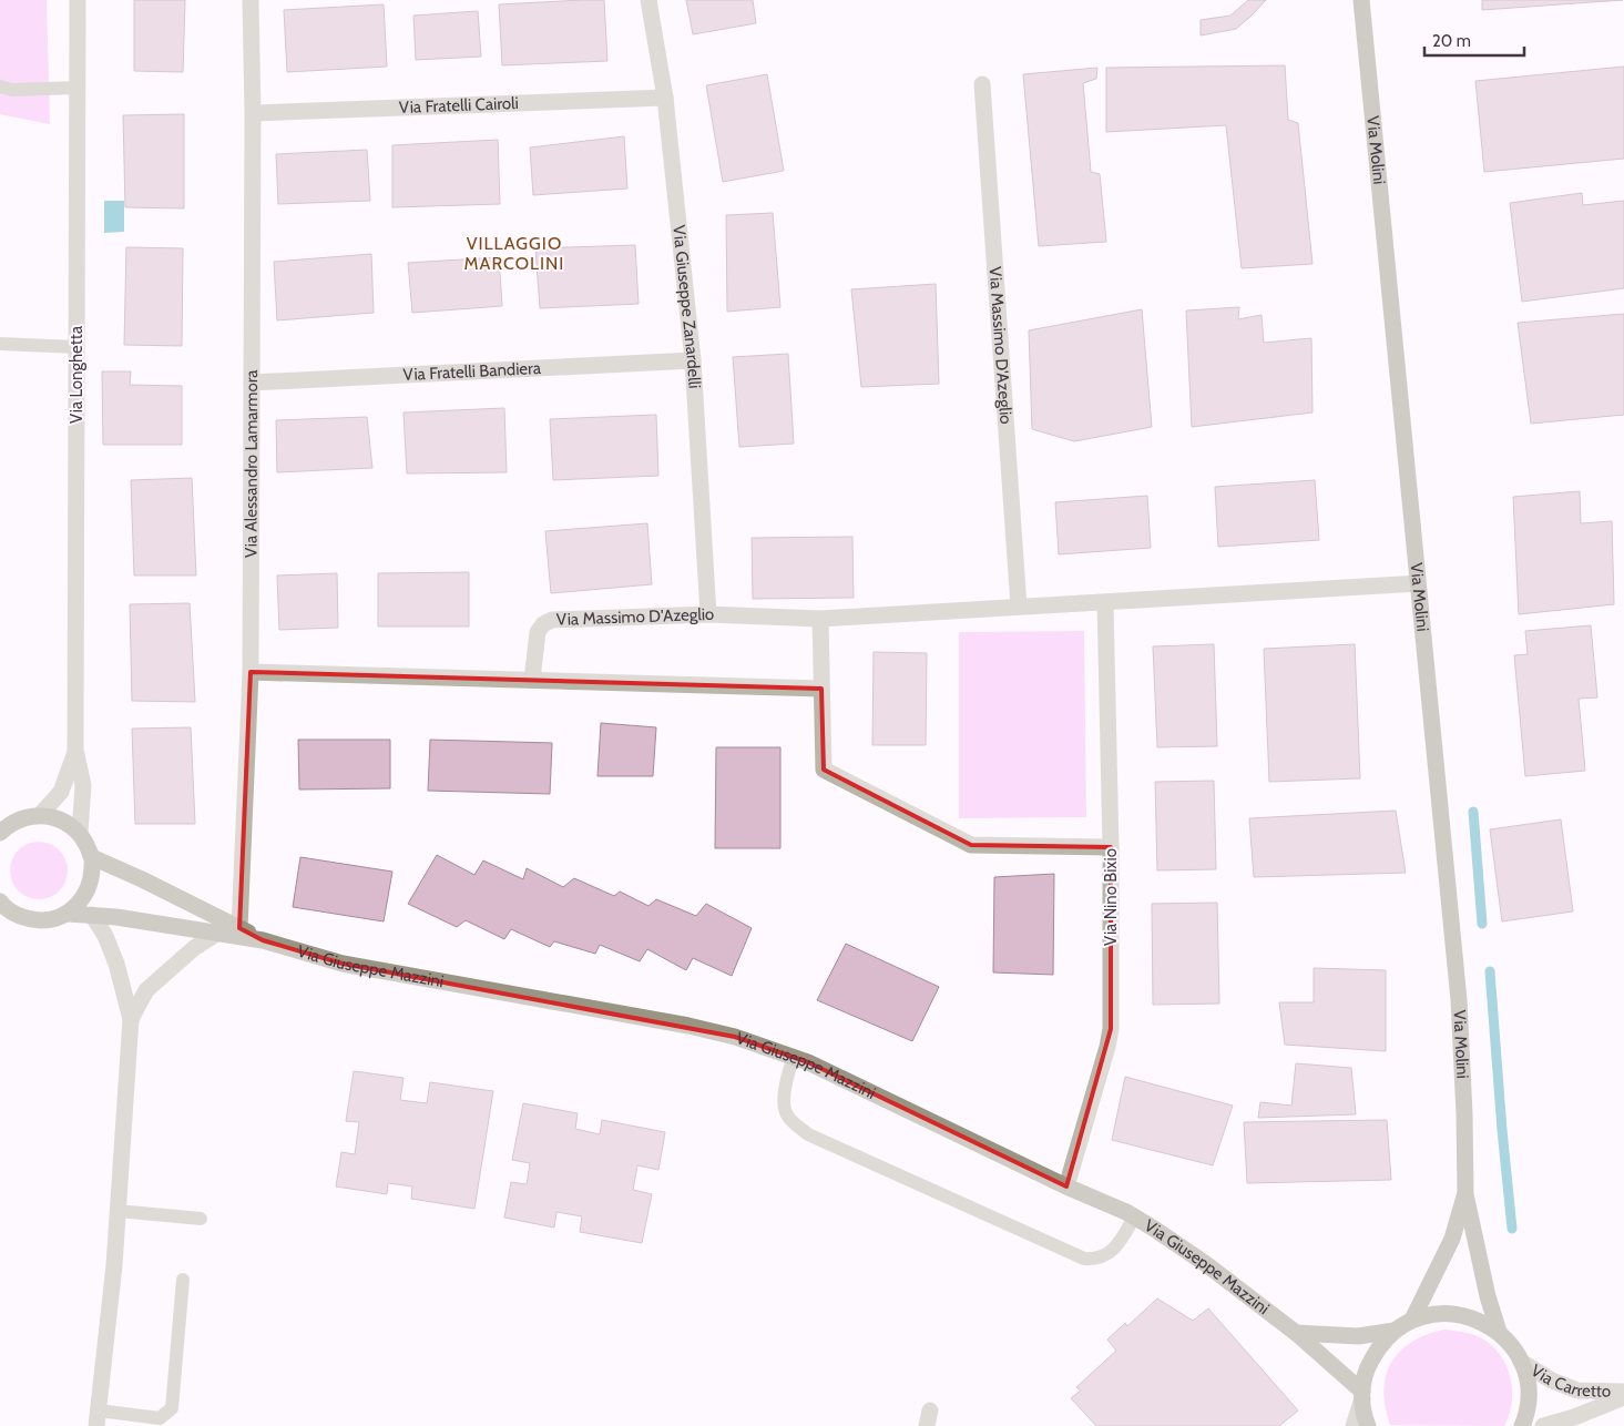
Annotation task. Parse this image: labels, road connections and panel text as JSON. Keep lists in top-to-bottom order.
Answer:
{
  "streets": {
    "street": [
      "Via Fratelli Cairoli",
      "Via Molini",
      "Via Giuseppe Zanardelli",
      "Via Massimo D'Azeglio",
      "Via Fratelli Bandiera",
      "Via Longhetta",
      "Via Alessandro Lamarmora",
      "Via Nino Bixio",
      "Via Giuseppe Mazzini",
      "Via Carretto"
    ]
  },
  "crossings": [
    ["Via Fratelli Cairoli", "Via Giuseppe Zanardelli"],
    ["Via Fratelli Cairoli", "Via Alessandro Lamarmora"],
    ["Via Molini", "Via Massimo D'Azeglio"],
    ["Via Giuseppe Zanardelli", "Via Massimo D'Azeglio"],
    ["Via Giuseppe Zanardelli", "Via Fratelli Bandiera"],
    ["Via Massimo D'Azeglio", "Via Nino Bixio"],
    ["Via Fratelli Bandiera", "Via Alessandro Lamarmora"],
    ["Via Alessandro Lamarmora", "Via Giuseppe Mazzini"],
    ["Via Nino Bixio", "Via Giuseppe Mazzini"]
  ],
  "districts": ["VILLAGGIO MARCOLINI"],
  "scale_bar": "20 m"
}
